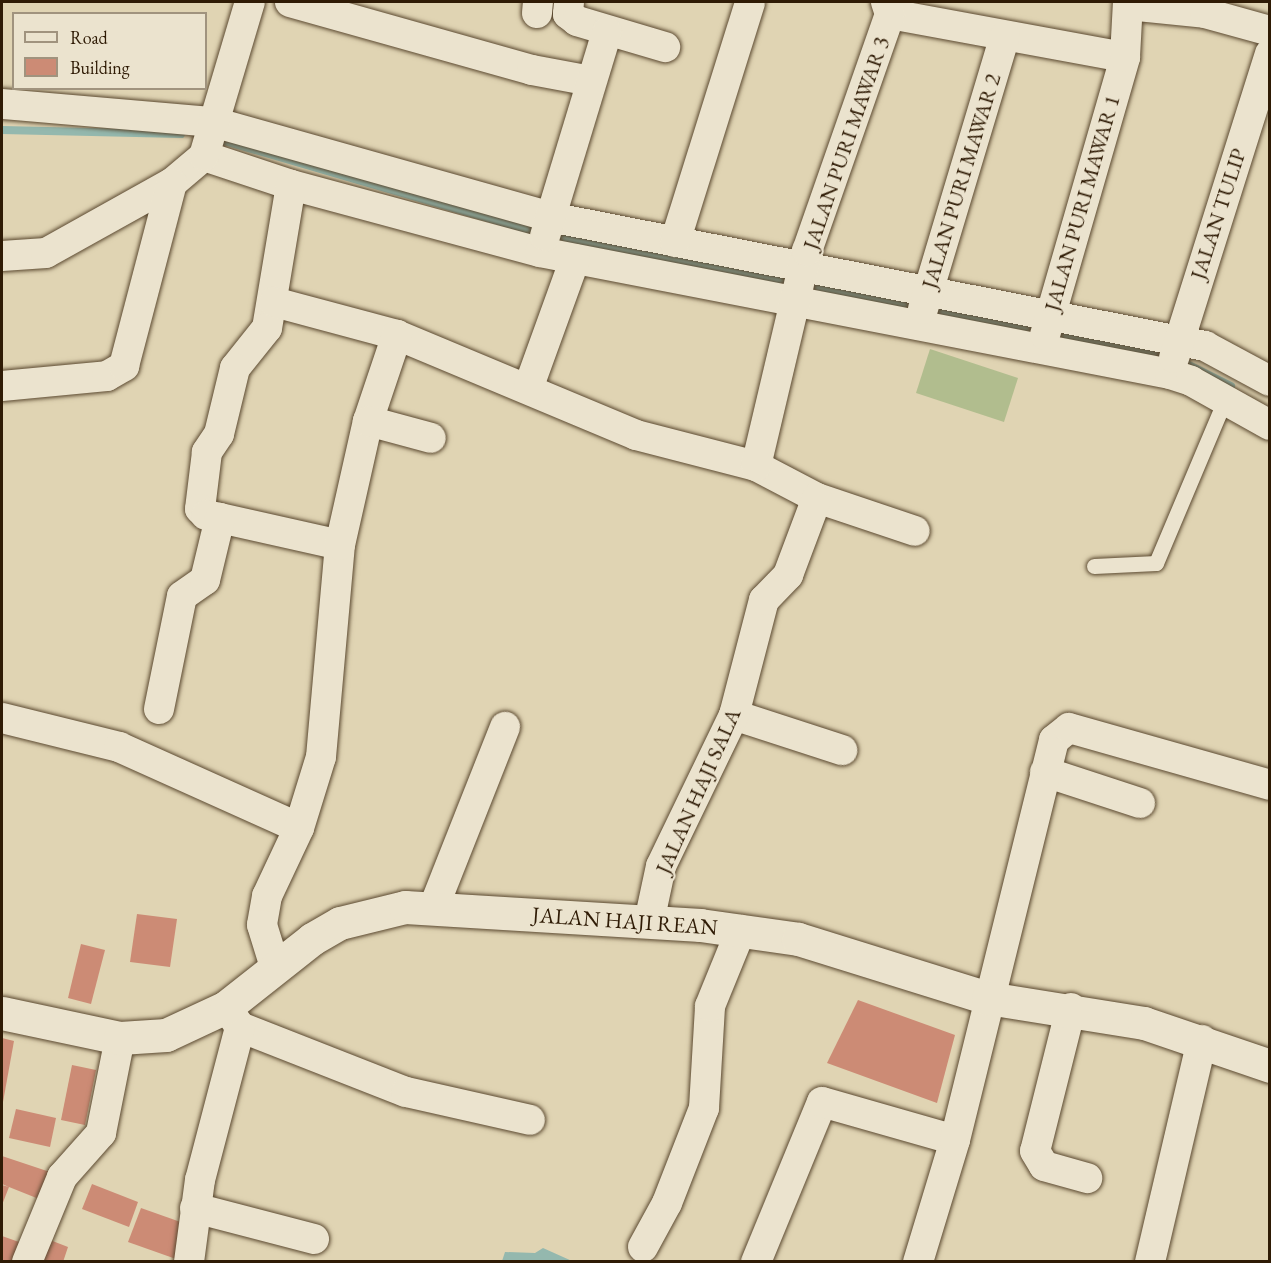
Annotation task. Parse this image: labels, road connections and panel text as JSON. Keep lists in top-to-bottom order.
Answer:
{
  "streets": {
    "street": [
      "JALAN PURI MAWAR 3",
      "JALAN PURI MAWAR 2",
      "JALAN PURI MAWAR 1",
      "JALAN TULIP",
      "JALAN HAJI SALA",
      "JALAN HAJI REAN"
    ]
  },
  "crossings": [
    ["JALAN HAJI SALA", "JALAN HAJI REAN"]
  ],
  "legend": ["Road", "Building"]
}
